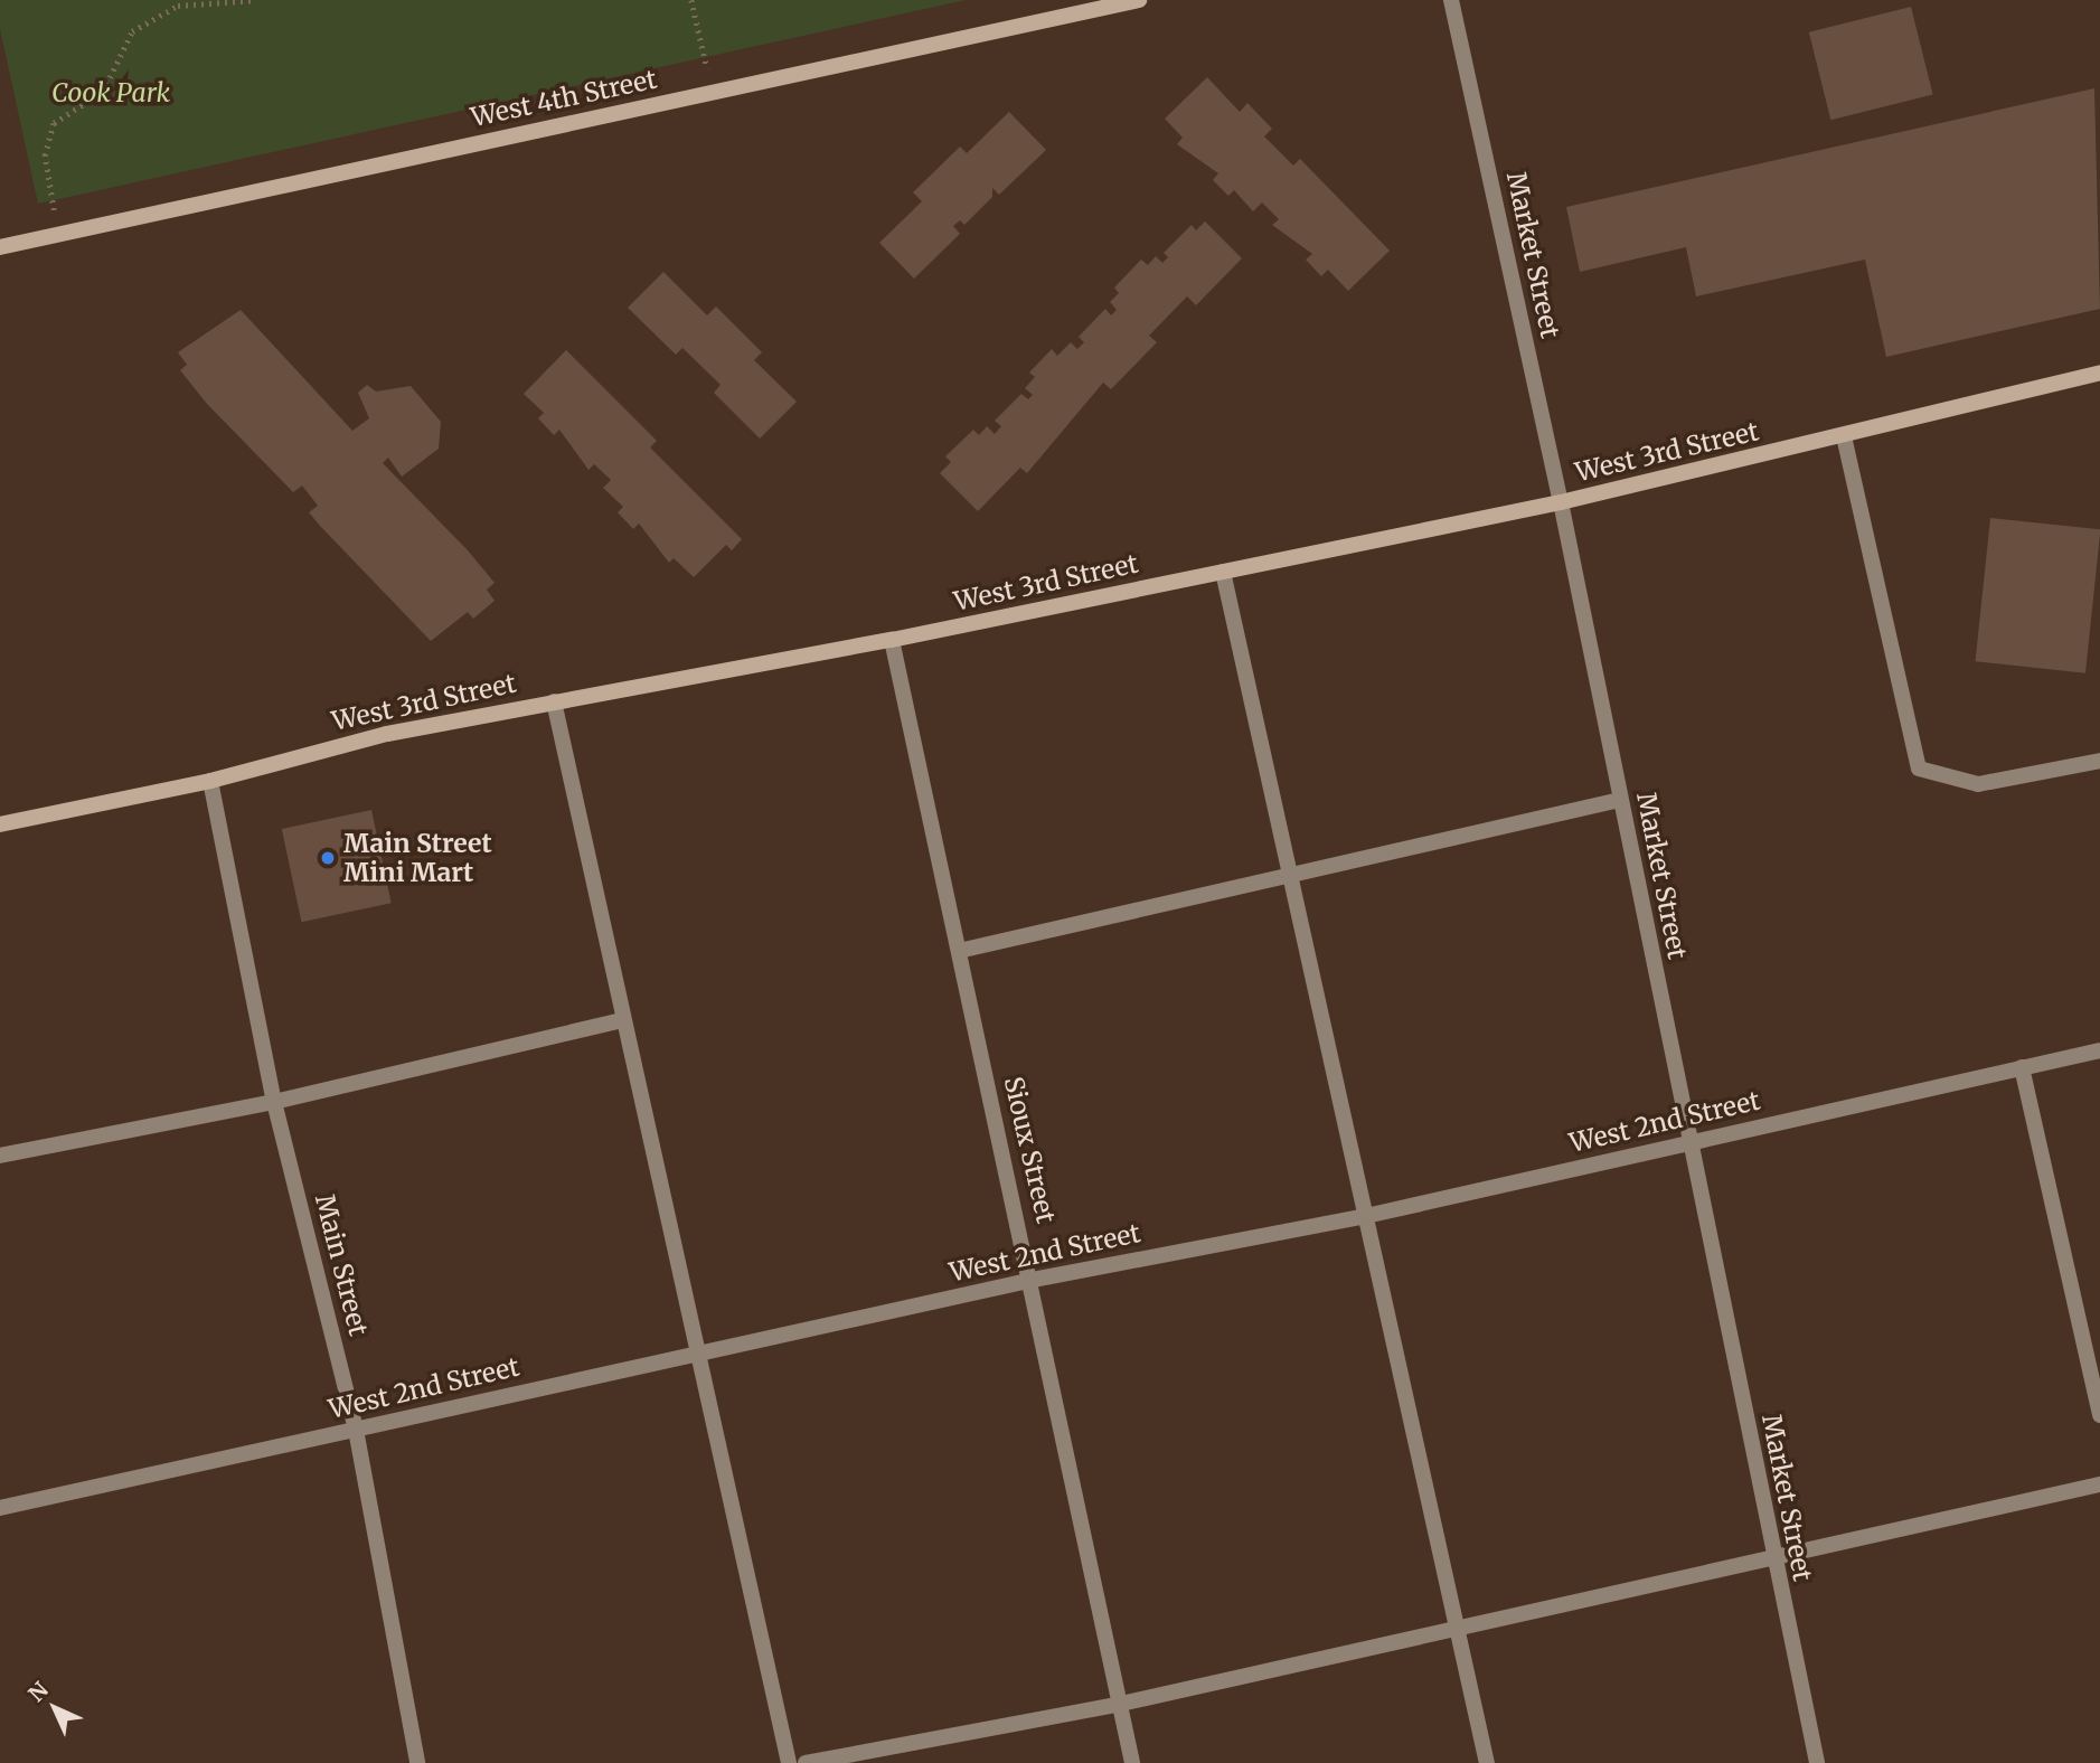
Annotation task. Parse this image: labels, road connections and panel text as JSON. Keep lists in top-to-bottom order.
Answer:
{
  "streets": {
    "street": [
      "West 4th Street",
      "Market Street",
      "West 3rd Street",
      "West 2nd Street",
      "Sioux Street",
      "Main Street"
    ]
  },
  "crossings": [
    ["Market Street", "West 3rd Street"],
    ["Market Street", "West 2nd Street"],
    ["West 3rd Street", "Sioux Street"],
    ["West 3rd Street", "Main Street"],
    ["West 2nd Street", "Sioux Street"],
    ["West 2nd Street", "Main Street"]
  ],
  "parks": ["Cook Park"],
  "places": ["Main Street Mini Mart"],
  "north": "top left"
}
